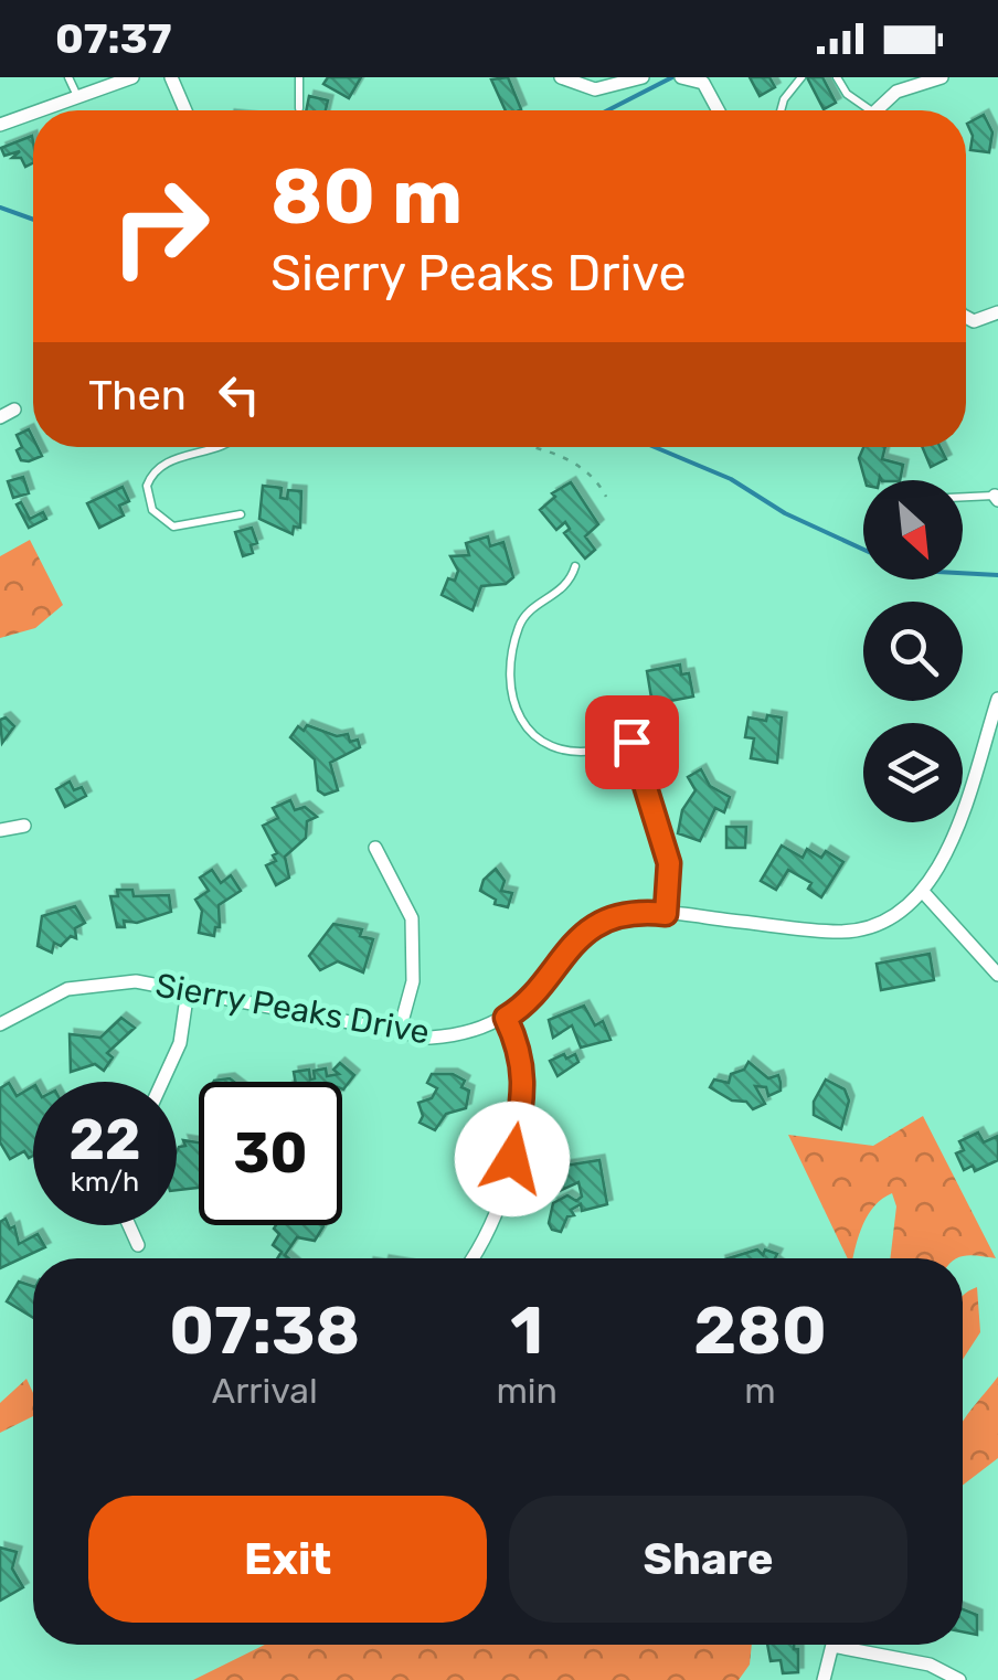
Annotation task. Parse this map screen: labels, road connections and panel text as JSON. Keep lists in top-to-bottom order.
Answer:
{
  "streets": {
    "street": ["Sierry Peaks Drive"]
  },
  "north": "bottom right",
  "page": {
    "status": "07:37",
    "turn": ["80 m", "Sierry Peaks Drive"],
    "then": "Then",
    "speed": "22 km/h",
    "limit": "30",
    "eta": [
      "07:38",
      "Arrival",
      "1",
      "min",
      "280",
      "m"
    ],
    "buttons": ["Exit", "Share"]
  }
}
